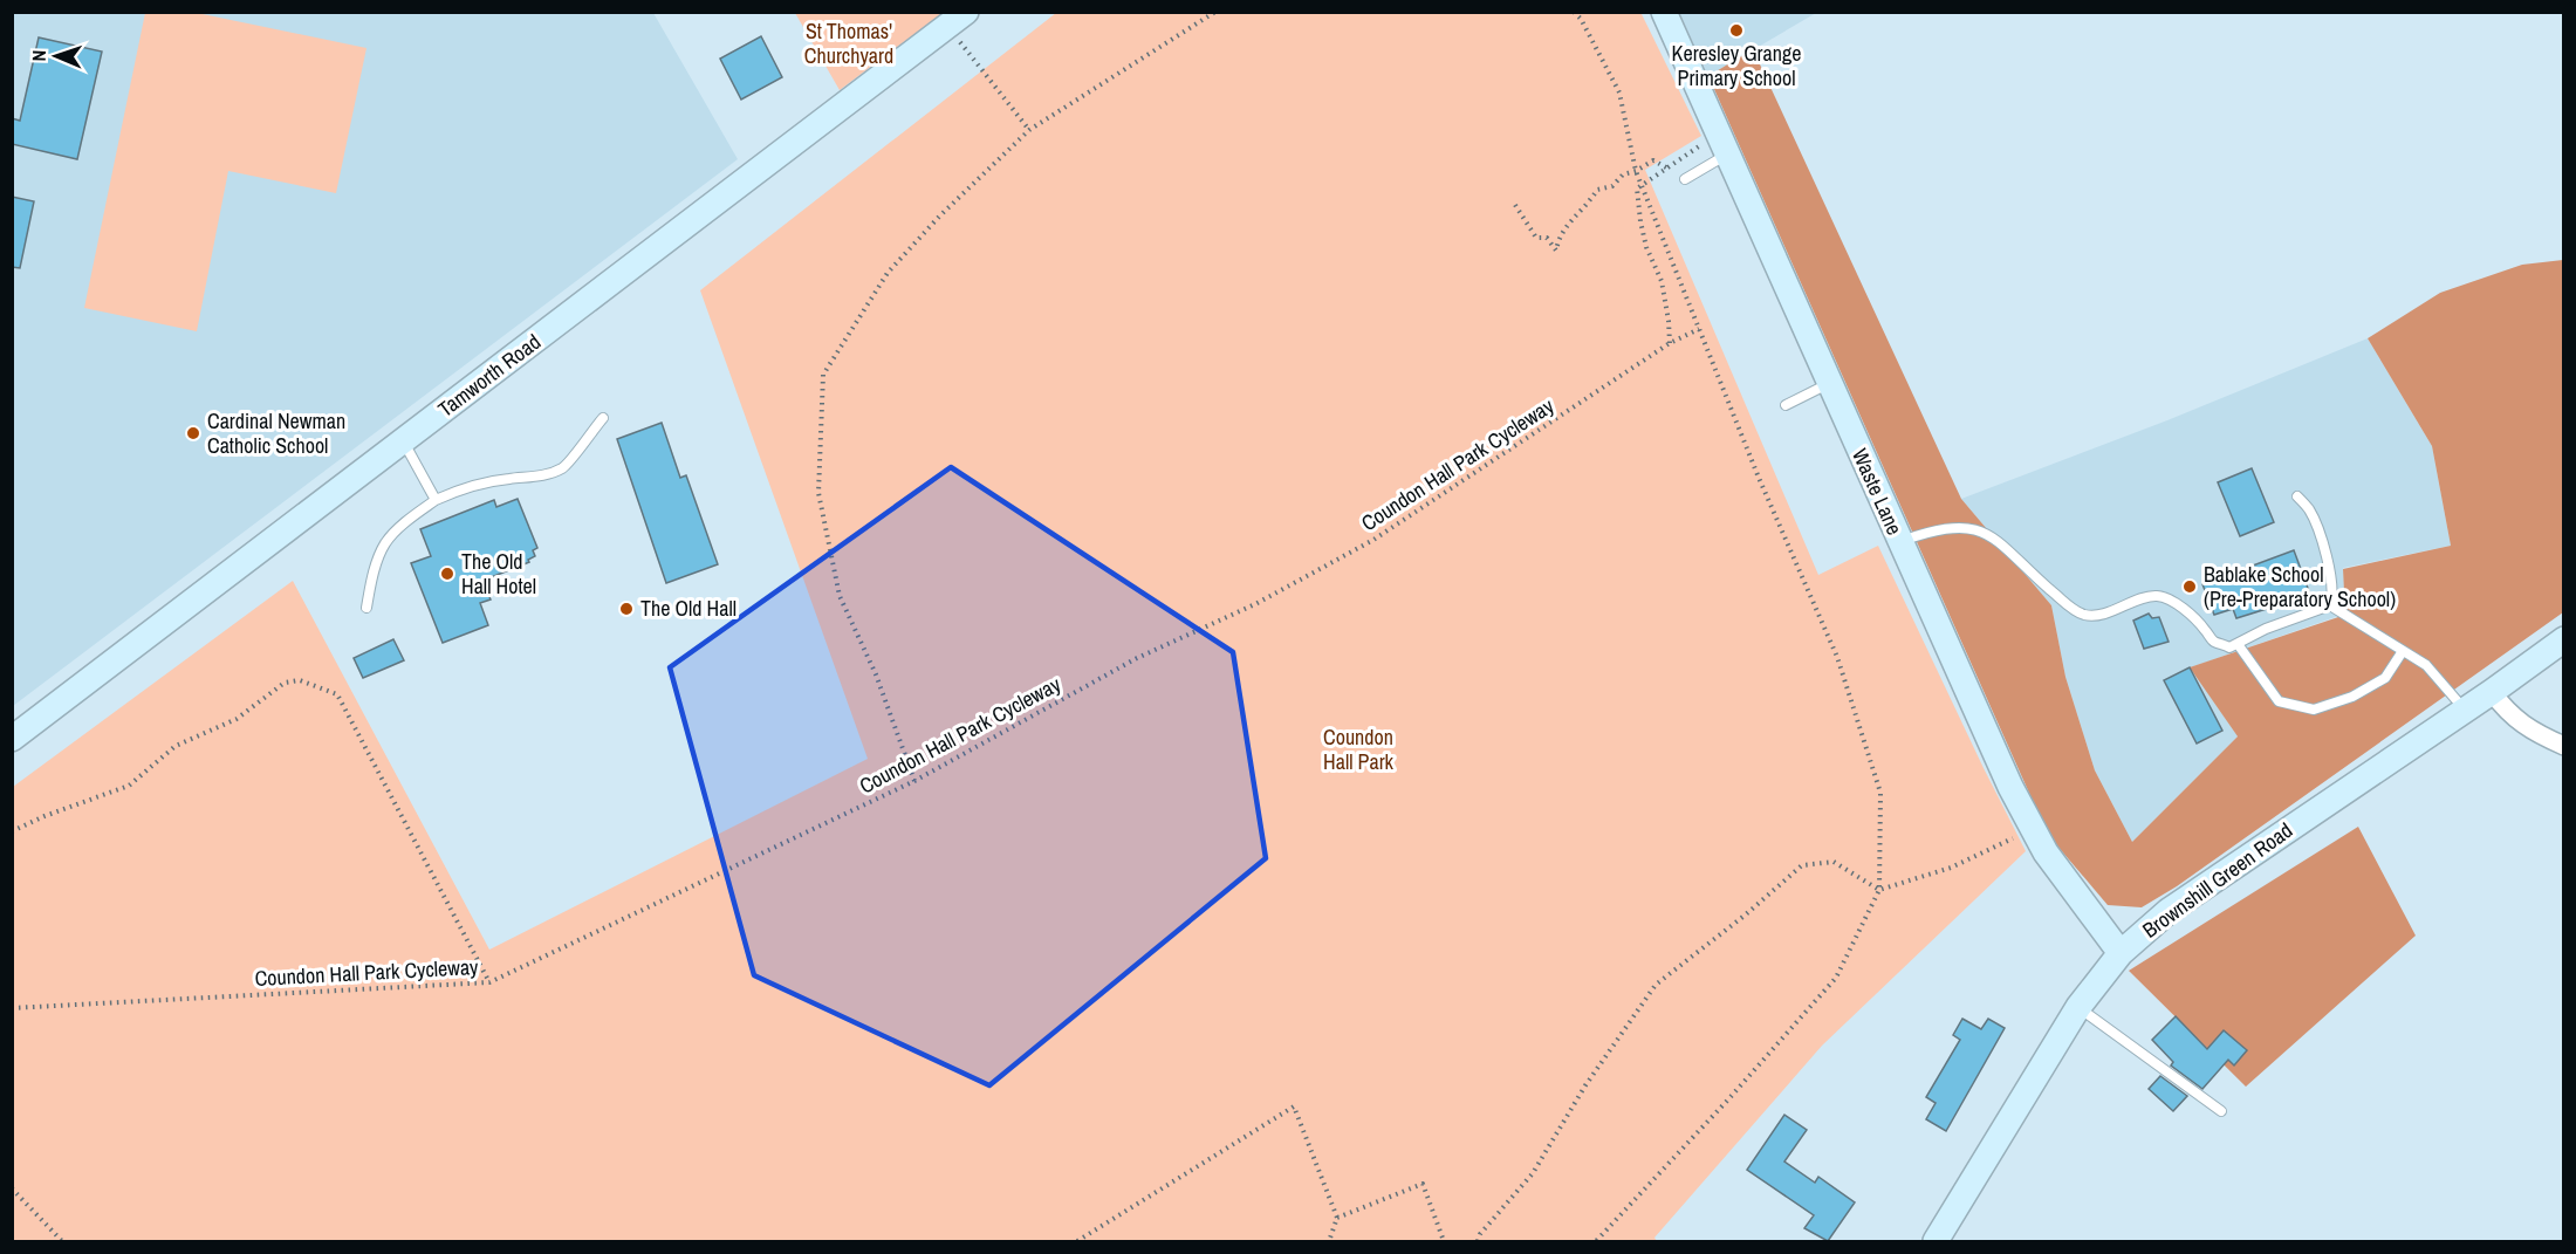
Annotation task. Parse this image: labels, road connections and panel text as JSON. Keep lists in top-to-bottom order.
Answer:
{
  "streets": {
    "street": ["Tamworth Road", "Waste Lane", "Brownshill Green Road"],
    "path": ["Coundon Hall Park Cycleway"]
  },
  "crossings": [
    ["Waste Lane", "Brownshill Green Road"]
  ],
  "parks": ["St Thomas' Churchyard", "Coundon Hall Park"],
  "places": [
    "Keresley Grange Primary School",
    "Cardinal Newman Catholic School",
    "The Old Hall Hotel",
    "Bablake School (Pre-Preparatory School)",
    "The Old Hall"
  ],
  "north": "left"
}
